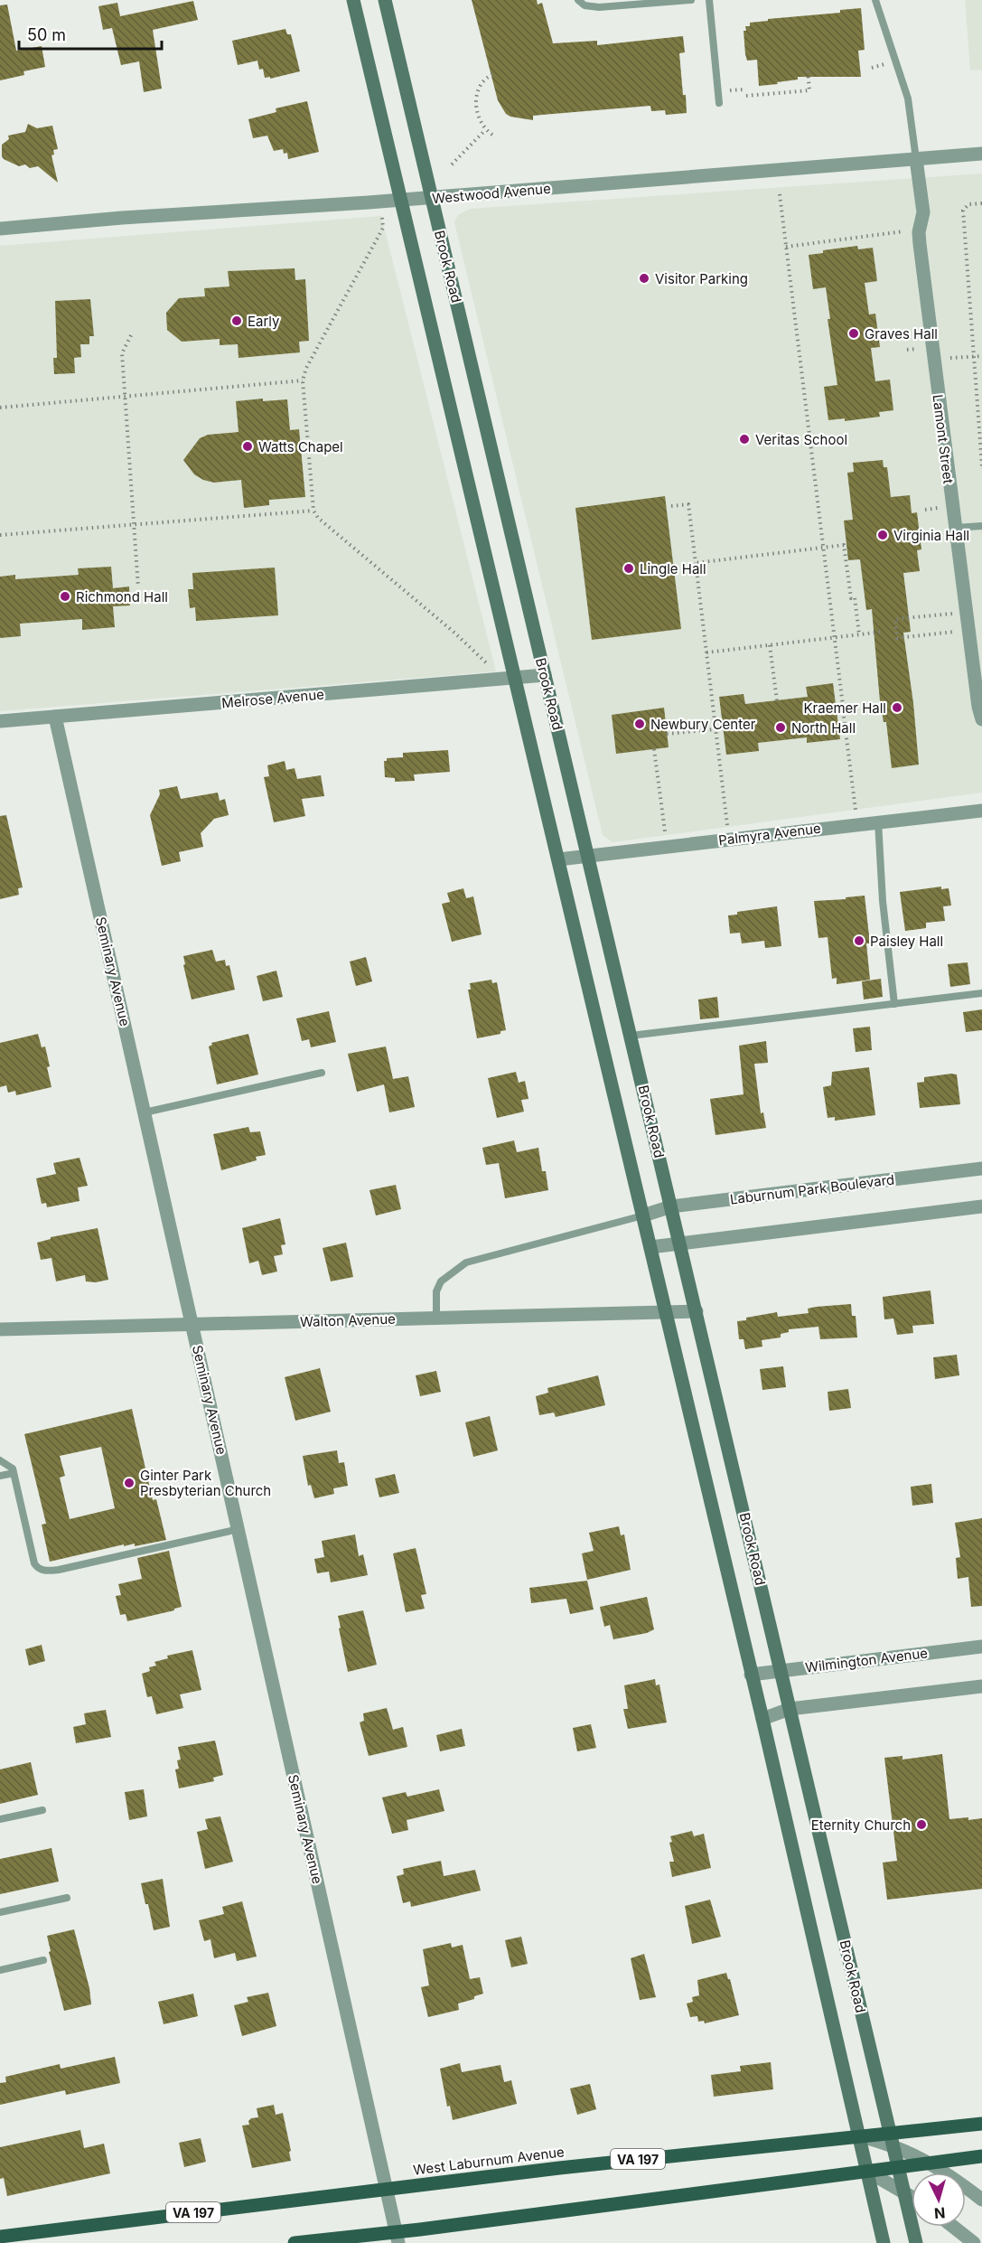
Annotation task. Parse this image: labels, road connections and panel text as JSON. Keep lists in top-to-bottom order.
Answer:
{
  "streets": {
    "main road": ["Brook Road", "VA 197", "West Laburnum Avenue"],
    "street": [
      "Westwood Avenue",
      "Lamont Street",
      "Melrose Avenue",
      "Palmyra Avenue",
      "Seminary Avenue",
      "Laburnum Park Boulevard",
      "Walton Avenue",
      "Wilmington Avenue"
    ]
  },
  "crossings": [
    ["Westwood Avenue", "Brook Road"],
    ["Westwood Avenue", "Lamont Street"],
    ["Brook Road", "Melrose Avenue"],
    ["Brook Road", "Palmyra Avenue"],
    ["Brook Road", "Laburnum Park Boulevard"],
    ["Brook Road", "Walton Avenue"],
    ["Brook Road", "Wilmington Avenue"],
    ["Brook Road", "West Laburnum Avenue"],
    ["Melrose Avenue", "Seminary Avenue"],
    ["Seminary Avenue", "Walton Avenue"],
    ["Seminary Avenue", "West Laburnum Avenue"]
  ],
  "places": [
    "Visitor Parking",
    "Early",
    "Graves Hall",
    "Veritas School",
    "Watts Chapel",
    "Virginia Hall",
    "Lingle Hall",
    "Richmond Hall",
    "Kraemer Hall",
    "Newbury Center",
    "North Hall",
    "Paisley Hall",
    "Ginter Park Presbyterian Church",
    "Eternity Church"
  ],
  "scale_bar": "50 m",
  "north": "bottom"
}
